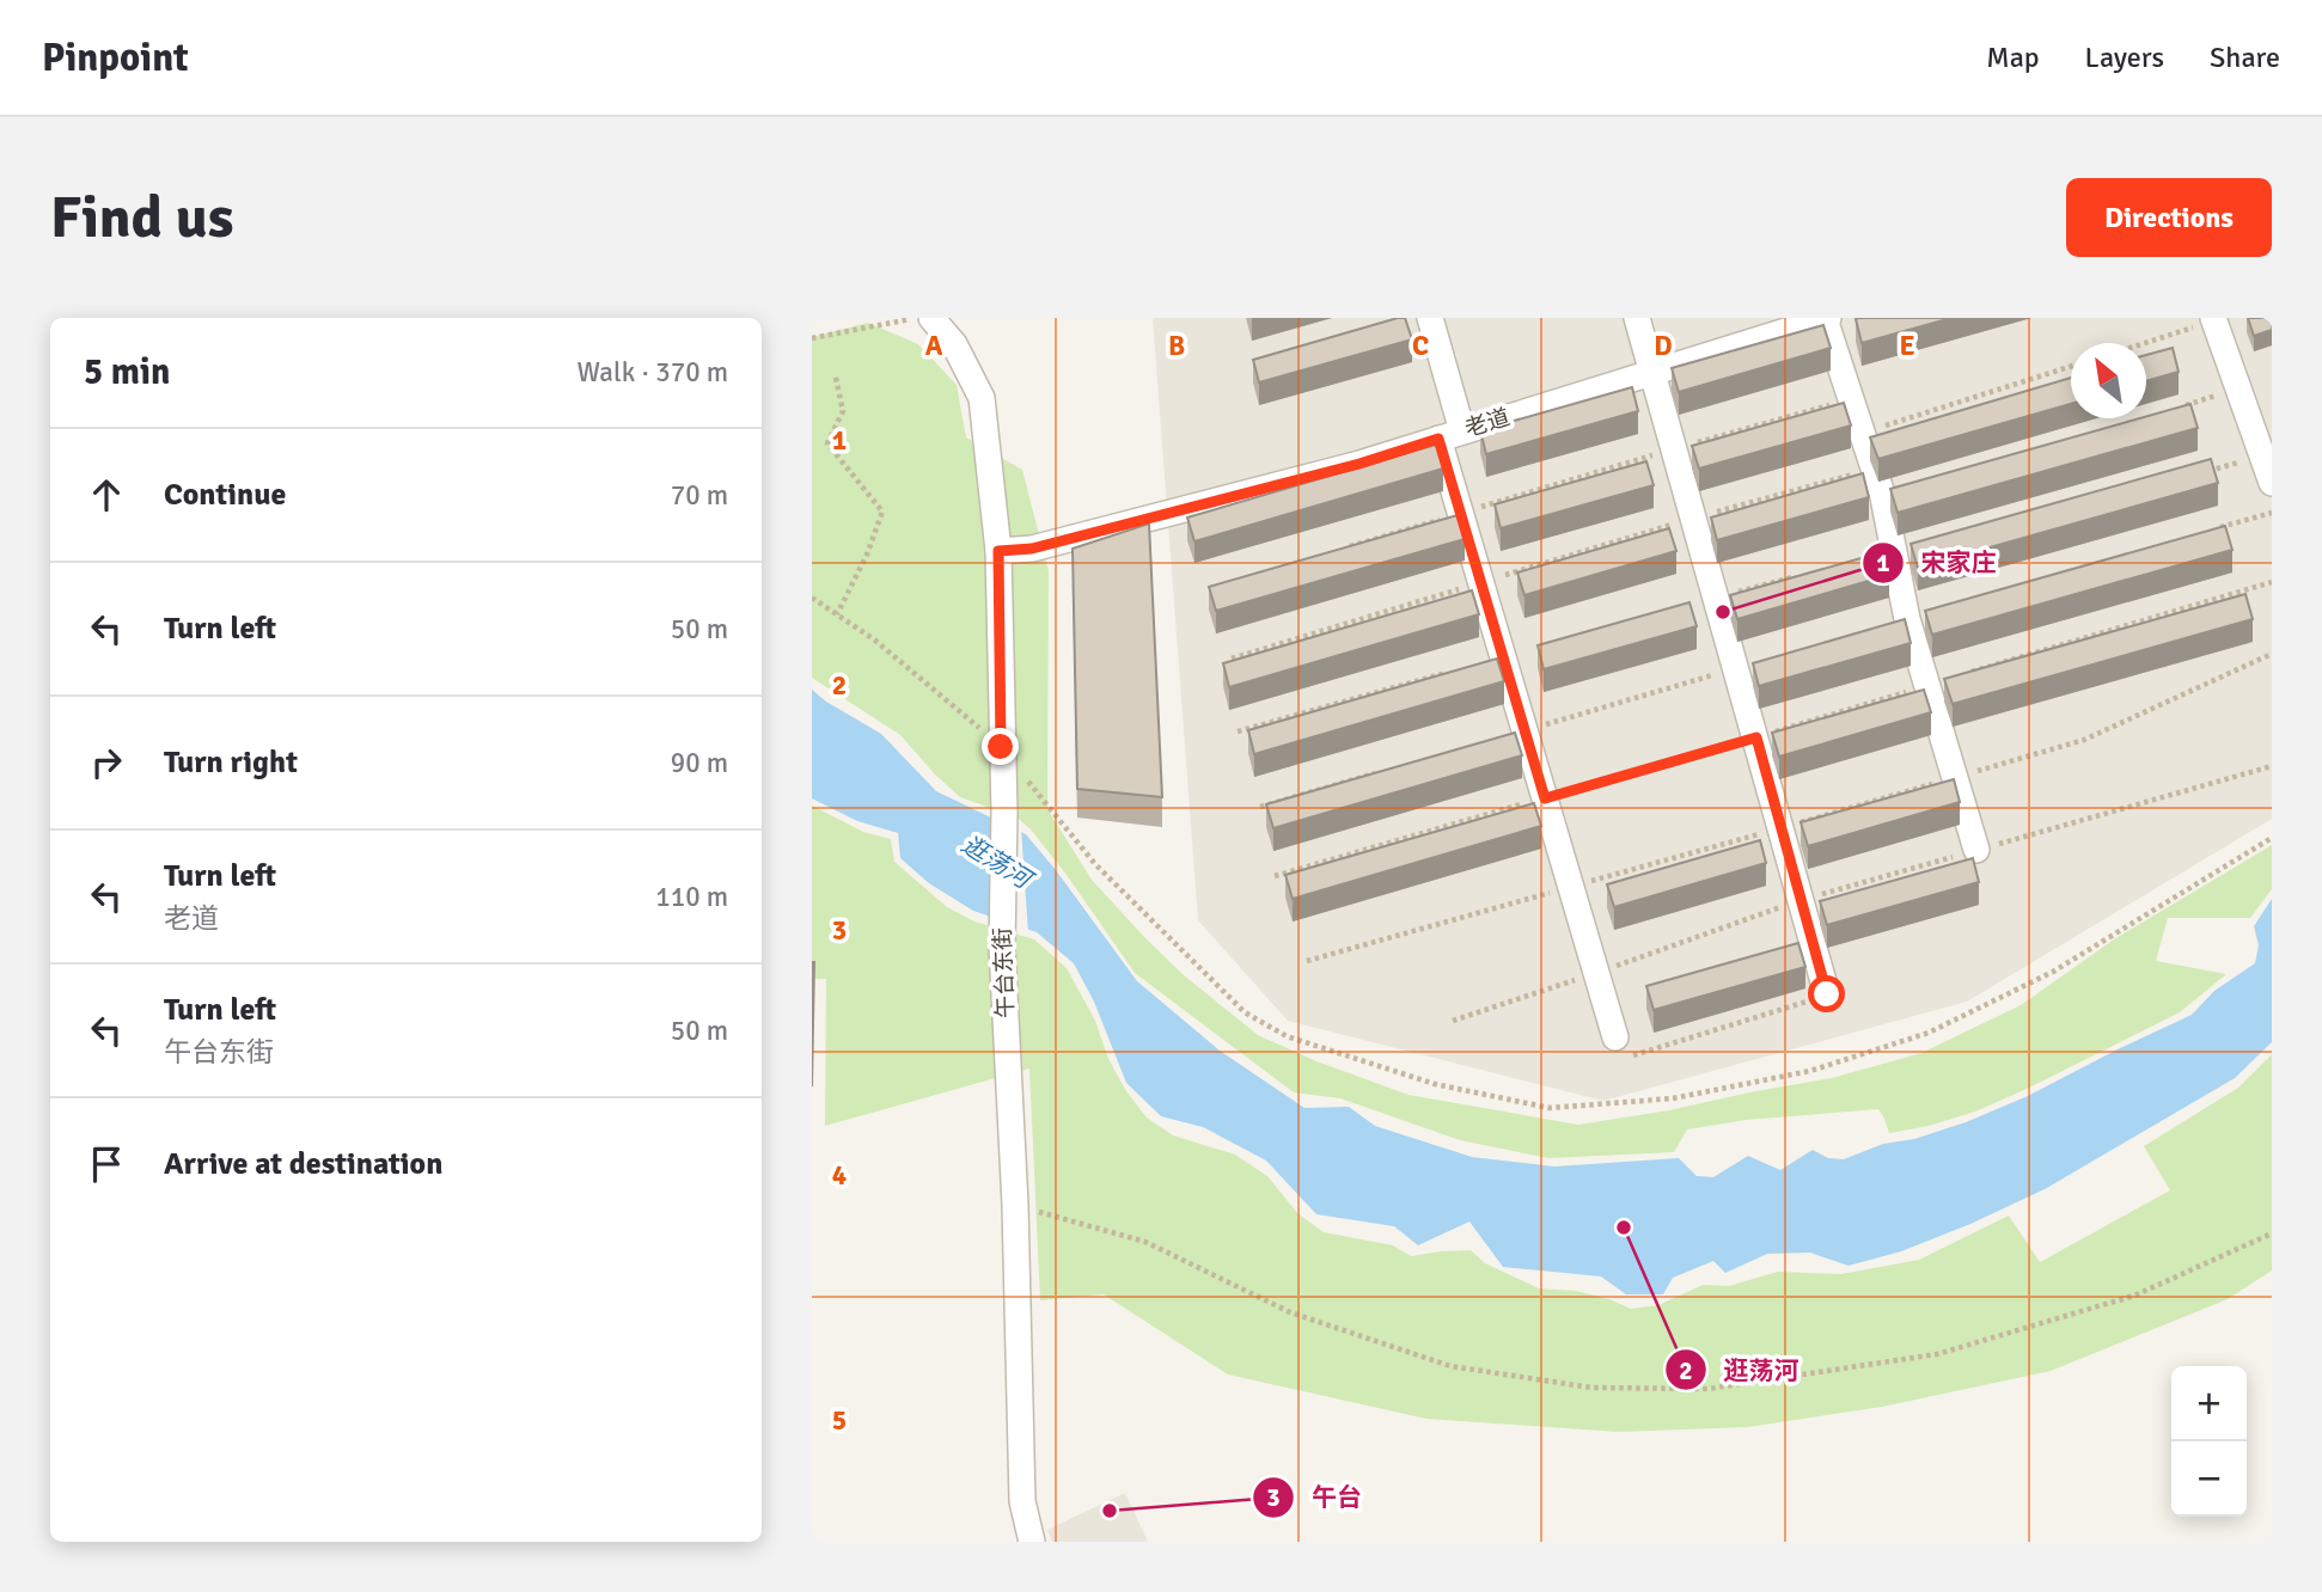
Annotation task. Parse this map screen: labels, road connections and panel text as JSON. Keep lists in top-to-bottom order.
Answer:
{
  "streets": {
    "street": ["老道", "午台东街"]
  },
  "crossings": [
    ["老道", "午台东街"]
  ],
  "water": ["逛荡河"],
  "places": ["宋家庄", "逛荡河", "午台"],
  "north": "top left",
  "page": {
    "header": "Pinpoint",
    "nav": ["Map", "Layers", "Share"],
    "buttons": "Directions",
    "title": "Find us",
    "heading": ["5 min", "Walk · 370 m"],
    "list": [
      ["Continue", "70 m"],
      ["Turn left", "50 m"],
      ["Turn right", "90 m"],
      ["Turn left", "老道", "110 m"],
      ["Turn left", "午台东街", "50 m"],
      "Arrive at destination"
    ],
    "map_buttons": ["+", "−"]
  },
  "grid": {
    "columns": [
      "A",
      "B",
      "C",
      "D",
      "E"
    ],
    "rows": [
      "1",
      "2",
      "3",
      "4",
      "5"
    ]
  }
}
